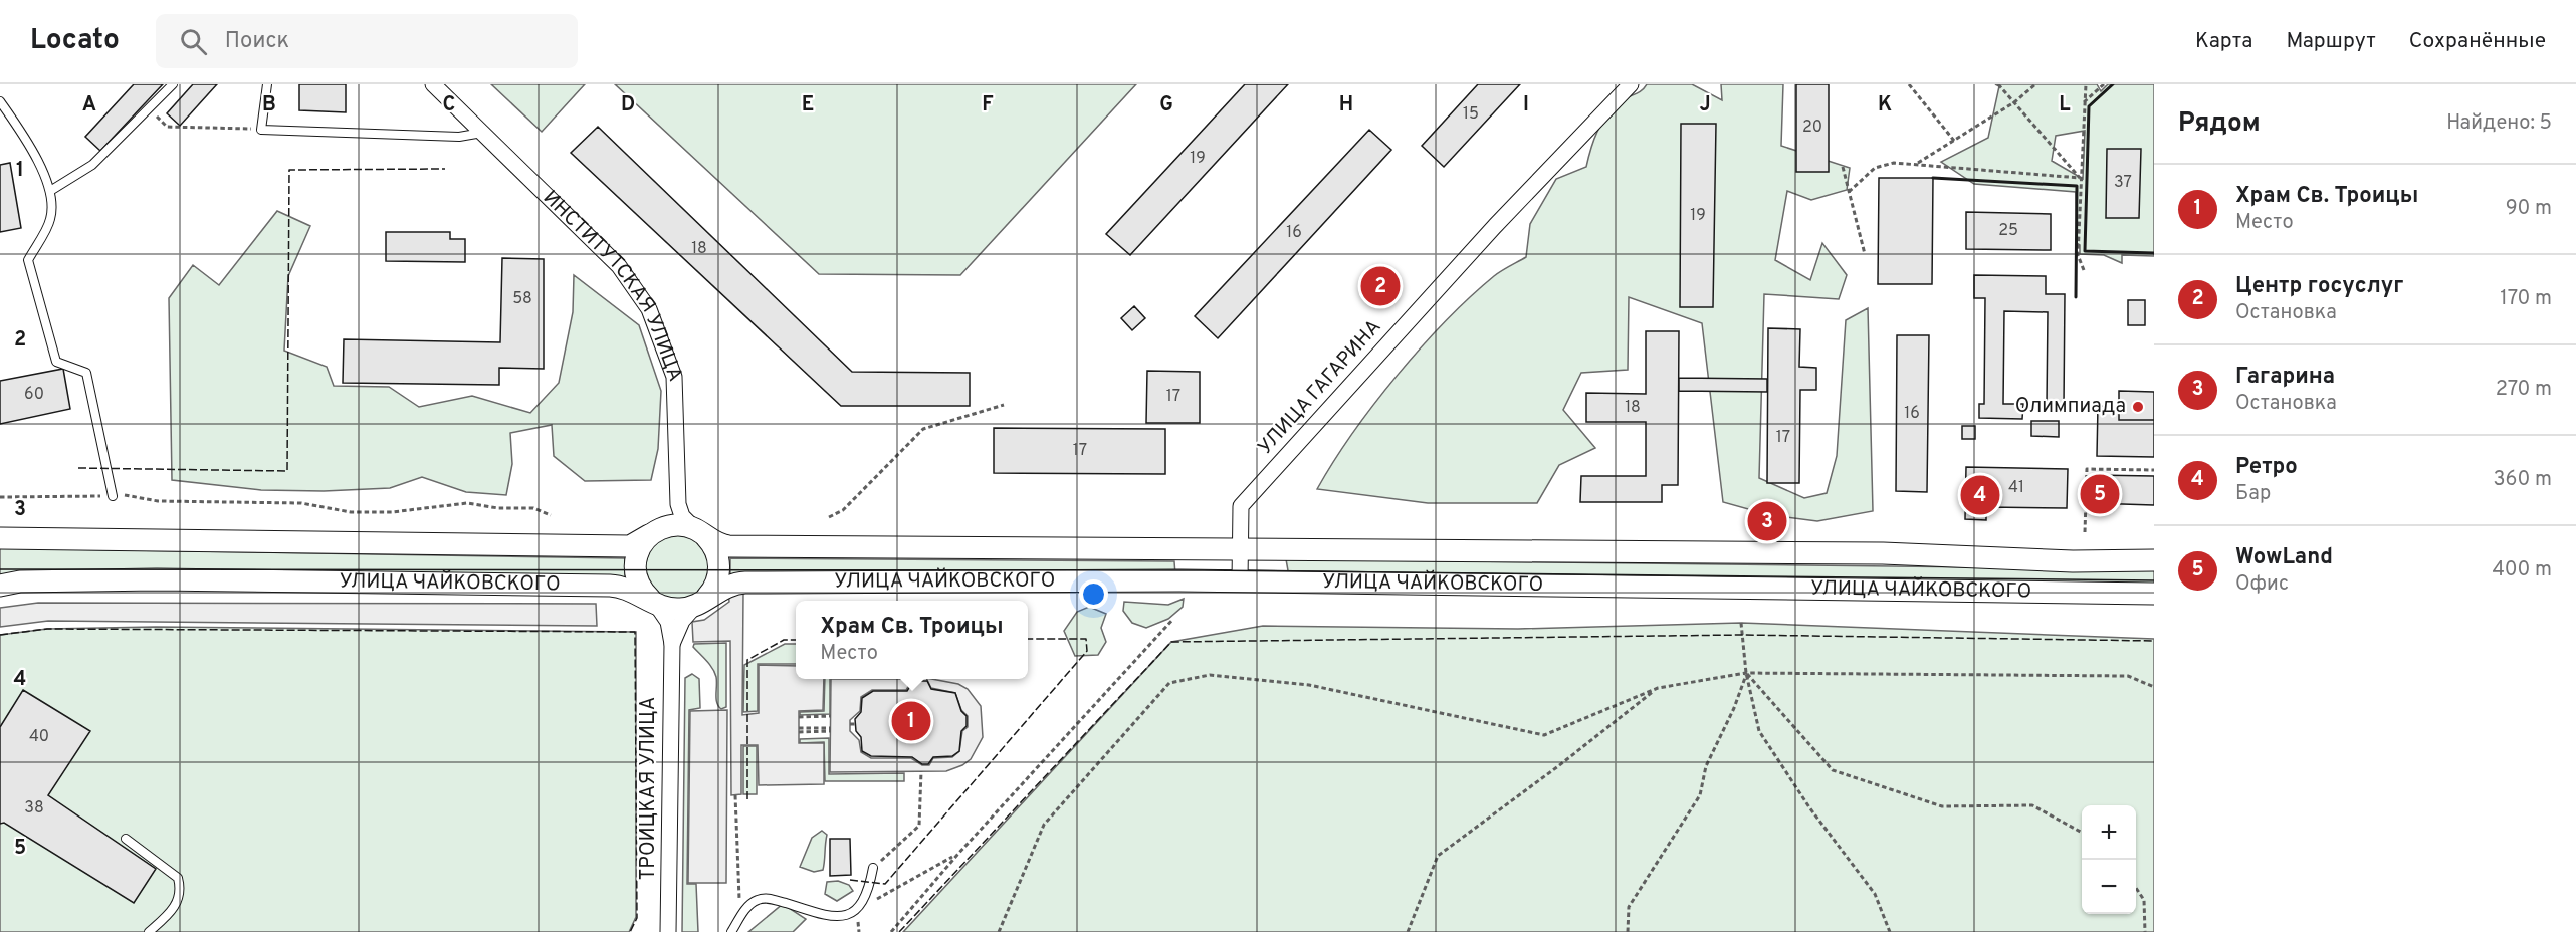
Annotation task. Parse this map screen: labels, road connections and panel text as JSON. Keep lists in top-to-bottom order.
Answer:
{
  "streets": {
    "main road": ["УЛИЦА ЧАЙКОВСКОГО"],
    "street": ["ИНСТИТУТСКАЯ УЛИЦА", "УЛИЦА ГАГАРИНА", "ТРОИЦКАЯ УЛИЦА"]
  },
  "crossings": [
    ["ИНСТИТУТСКАЯ УЛИЦА", "УЛИЦА ЧАЙКОВСКОГО"],
    ["УЛИЦА ГАГАРИНА", "УЛИЦА ЧАЙКОВСКОГО"]
  ],
  "places": ["Олимпиада"],
  "house_numbers": [
    "15",
    "20",
    "19",
    "37",
    "19",
    "25",
    "16",
    "18",
    "58",
    "60",
    "17",
    "18",
    "16",
    "17",
    "17",
    "41",
    "40",
    "38"
  ],
  "page": {
    "header": "Locato",
    "search": "Поиск",
    "nav": ["Карта", "Маршрут", "Сохранённые"],
    "heading": ["Рядом", "Найдено: 5"],
    "list": [
      {
        "mark": "1",
        "name": "Храм Св. Троицы",
        "note": "Место",
        "value": "90 m"
      },
      {
        "mark": "2",
        "name": "Центр госуслуг",
        "note": "Остановка",
        "value": "170 m"
      },
      {
        "mark": "3",
        "name": "Гагарина",
        "note": "Остановка",
        "value": "270 m"
      },
      {
        "mark": "4",
        "name": "Ретро",
        "note": "Бар",
        "value": "360 m"
      },
      {
        "mark": "5",
        "name": "WowLand",
        "note": "Офис",
        "value": "400 m"
      }
    ],
    "pins": [
      "2",
      "5",
      "4",
      "3",
      "1"
    ],
    "popup": ["Храм Св. Троицы", "Место"],
    "map_buttons": ["+", "−"]
  },
  "grid": {
    "columns": [
      "A",
      "B",
      "C",
      "D",
      "E",
      "F",
      "G",
      "H",
      "I",
      "J",
      "K",
      "L"
    ],
    "rows": [
      "1",
      "2",
      "3",
      "4",
      "5"
    ]
  }
}
